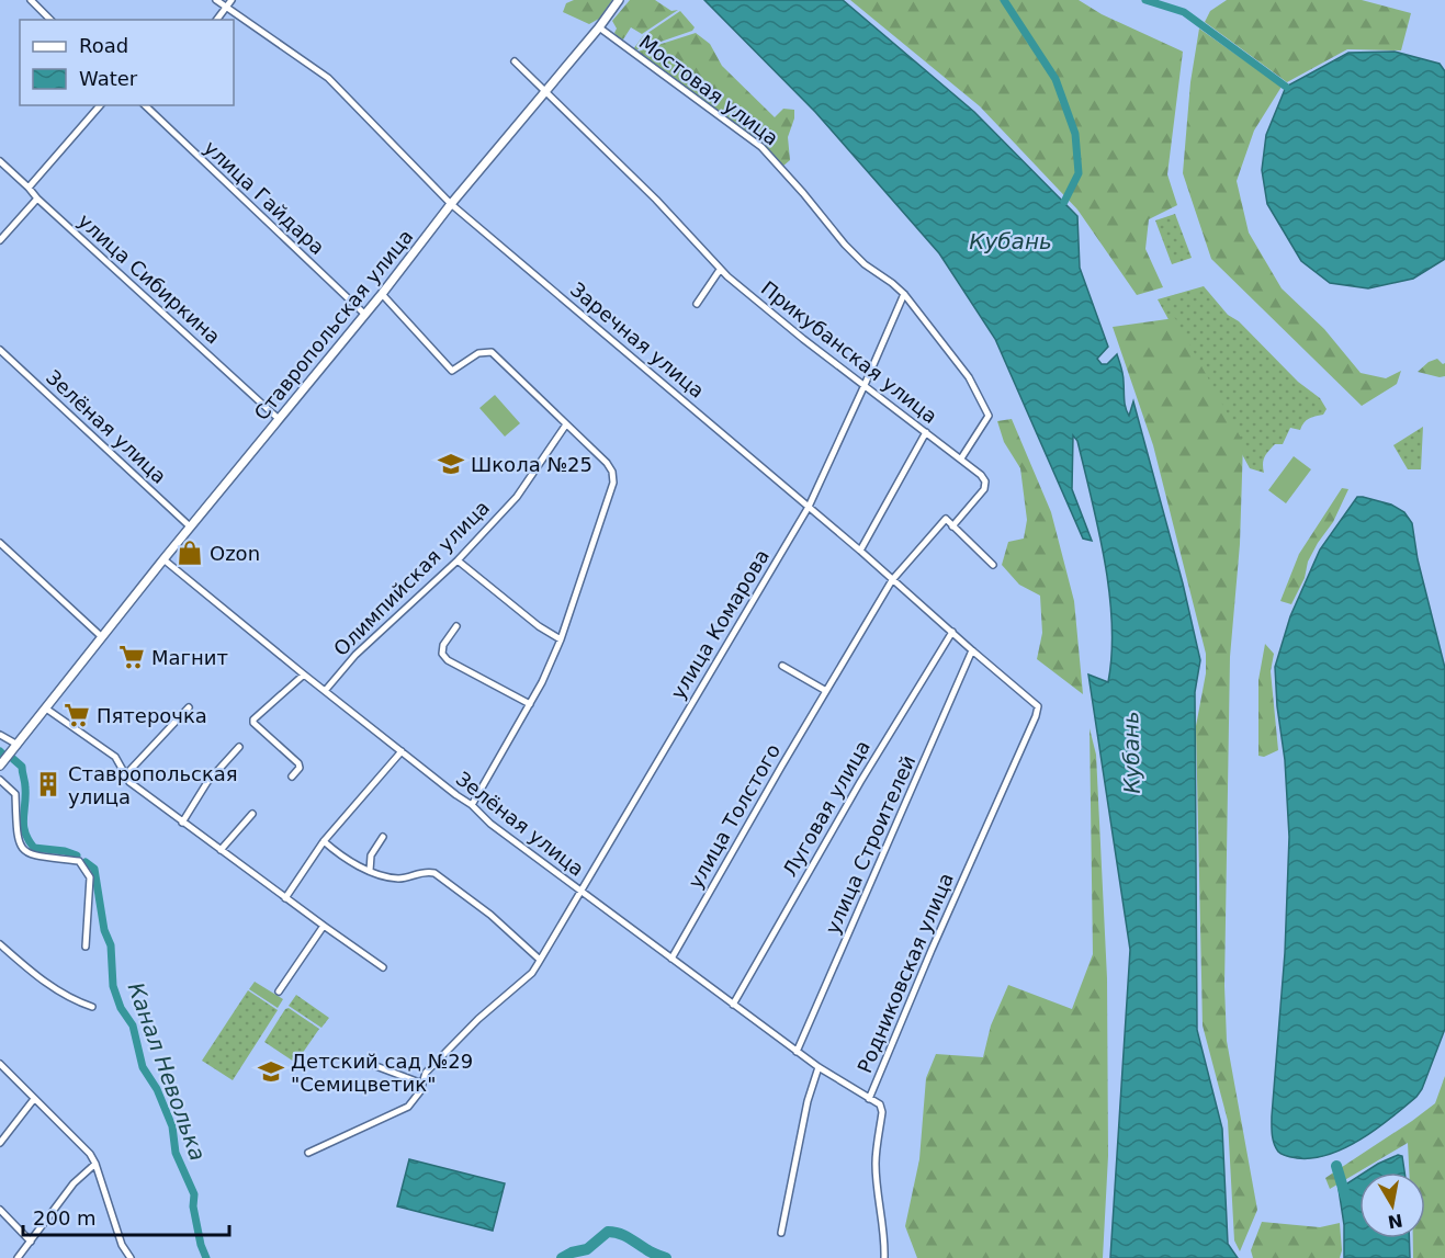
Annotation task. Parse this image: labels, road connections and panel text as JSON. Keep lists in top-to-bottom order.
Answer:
{
  "streets": {
    "main road": ["Ставропольская улица"],
    "street": [
      "Мостовая улица",
      "улица Гайдара",
      "улица Сибиркина",
      "Заречная улица",
      "Прикубанская улица",
      "Зелёная улица",
      "Олимпийская улица",
      "улица Комарова",
      "Луговая улица",
      "улица Толстого",
      "улица Строителей",
      "Родниковская улица"
    ]
  },
  "crossings": [
    ["Мостовая улица", "Ставропольская улица"],
    ["Мостовая улица", "Прикубанская улица"],
    ["Мостовая улица", "улица Комарова"],
    ["улица Гайдара", "Ставропольская улица"],
    ["улица Сибиркина", "Ставропольская улица"],
    ["Ставропольская улица", "Заречная улица"],
    ["Ставропольская улица", "Прикубанская улица"],
    ["Ставропольская улица", "Зелёная улица"],
    ["Заречная улица", "улица Комарова"],
    ["Заречная улица", "Луговая улица"],
    ["Заречная улица", "улица Толстого"],
    ["Заречная улица", "улица Строителей"],
    ["Заречная улица", "Родниковская улица"],
    ["Прикубанская улица", "улица Комарова"],
    ["Прикубанская улица", "улица Толстого"],
    ["Зелёная улица", "Олимпийская улица"],
    ["Зелёная улица", "улица Комарова"],
    ["Зелёная улица", "Луговая улица"],
    ["Зелёная улица", "улица Толстого"],
    ["Зелёная улица", "улица Строителей"],
    ["Зелёная улица", "Родниковская улица"]
  ],
  "water": ["Кубань", "Канал Неволька"],
  "places": {
    "school or university": ["Школа №25", "Детский сад №29 \"Семицветик\""],
    "shop": ["Ozon"],
    "supermarket": ["Магнит", "Пятерочка"],
    "building": ["Ставропольская улица"]
  },
  "legend": ["Road", "Water"],
  "scale_bar": "200 m",
  "north": "bottom"
}
